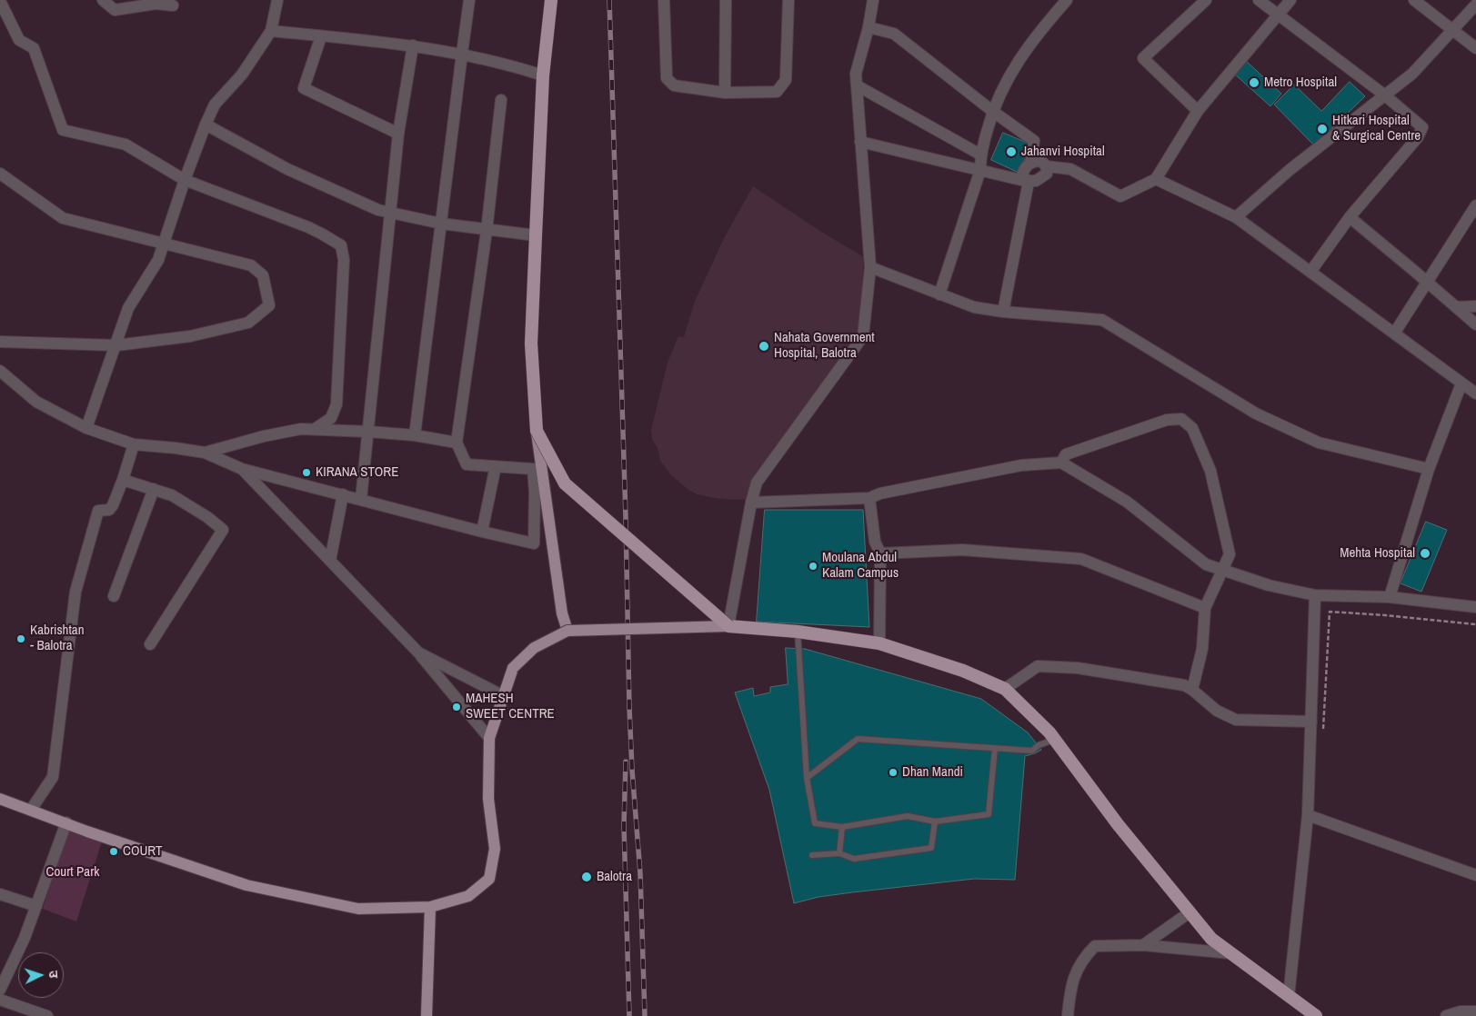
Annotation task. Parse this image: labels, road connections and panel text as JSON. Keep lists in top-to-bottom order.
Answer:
{
  "parks": ["Court Park"],
  "places": [
    "Metro Hospital",
    "Hitkari Hospital & Surgical Centre",
    "Jahanvi Hospital",
    "Nahata Government Hospital, Balotra",
    "KIRANA STORE",
    "Mehta Hospital",
    "Moulana Abdul Kalam Campus",
    "Kabrishtan - Balotra",
    "MAHESH SWEET CENTRE",
    "Dhan Mandi",
    "COURT",
    "Balotra"
  ],
  "north": "right"
}
